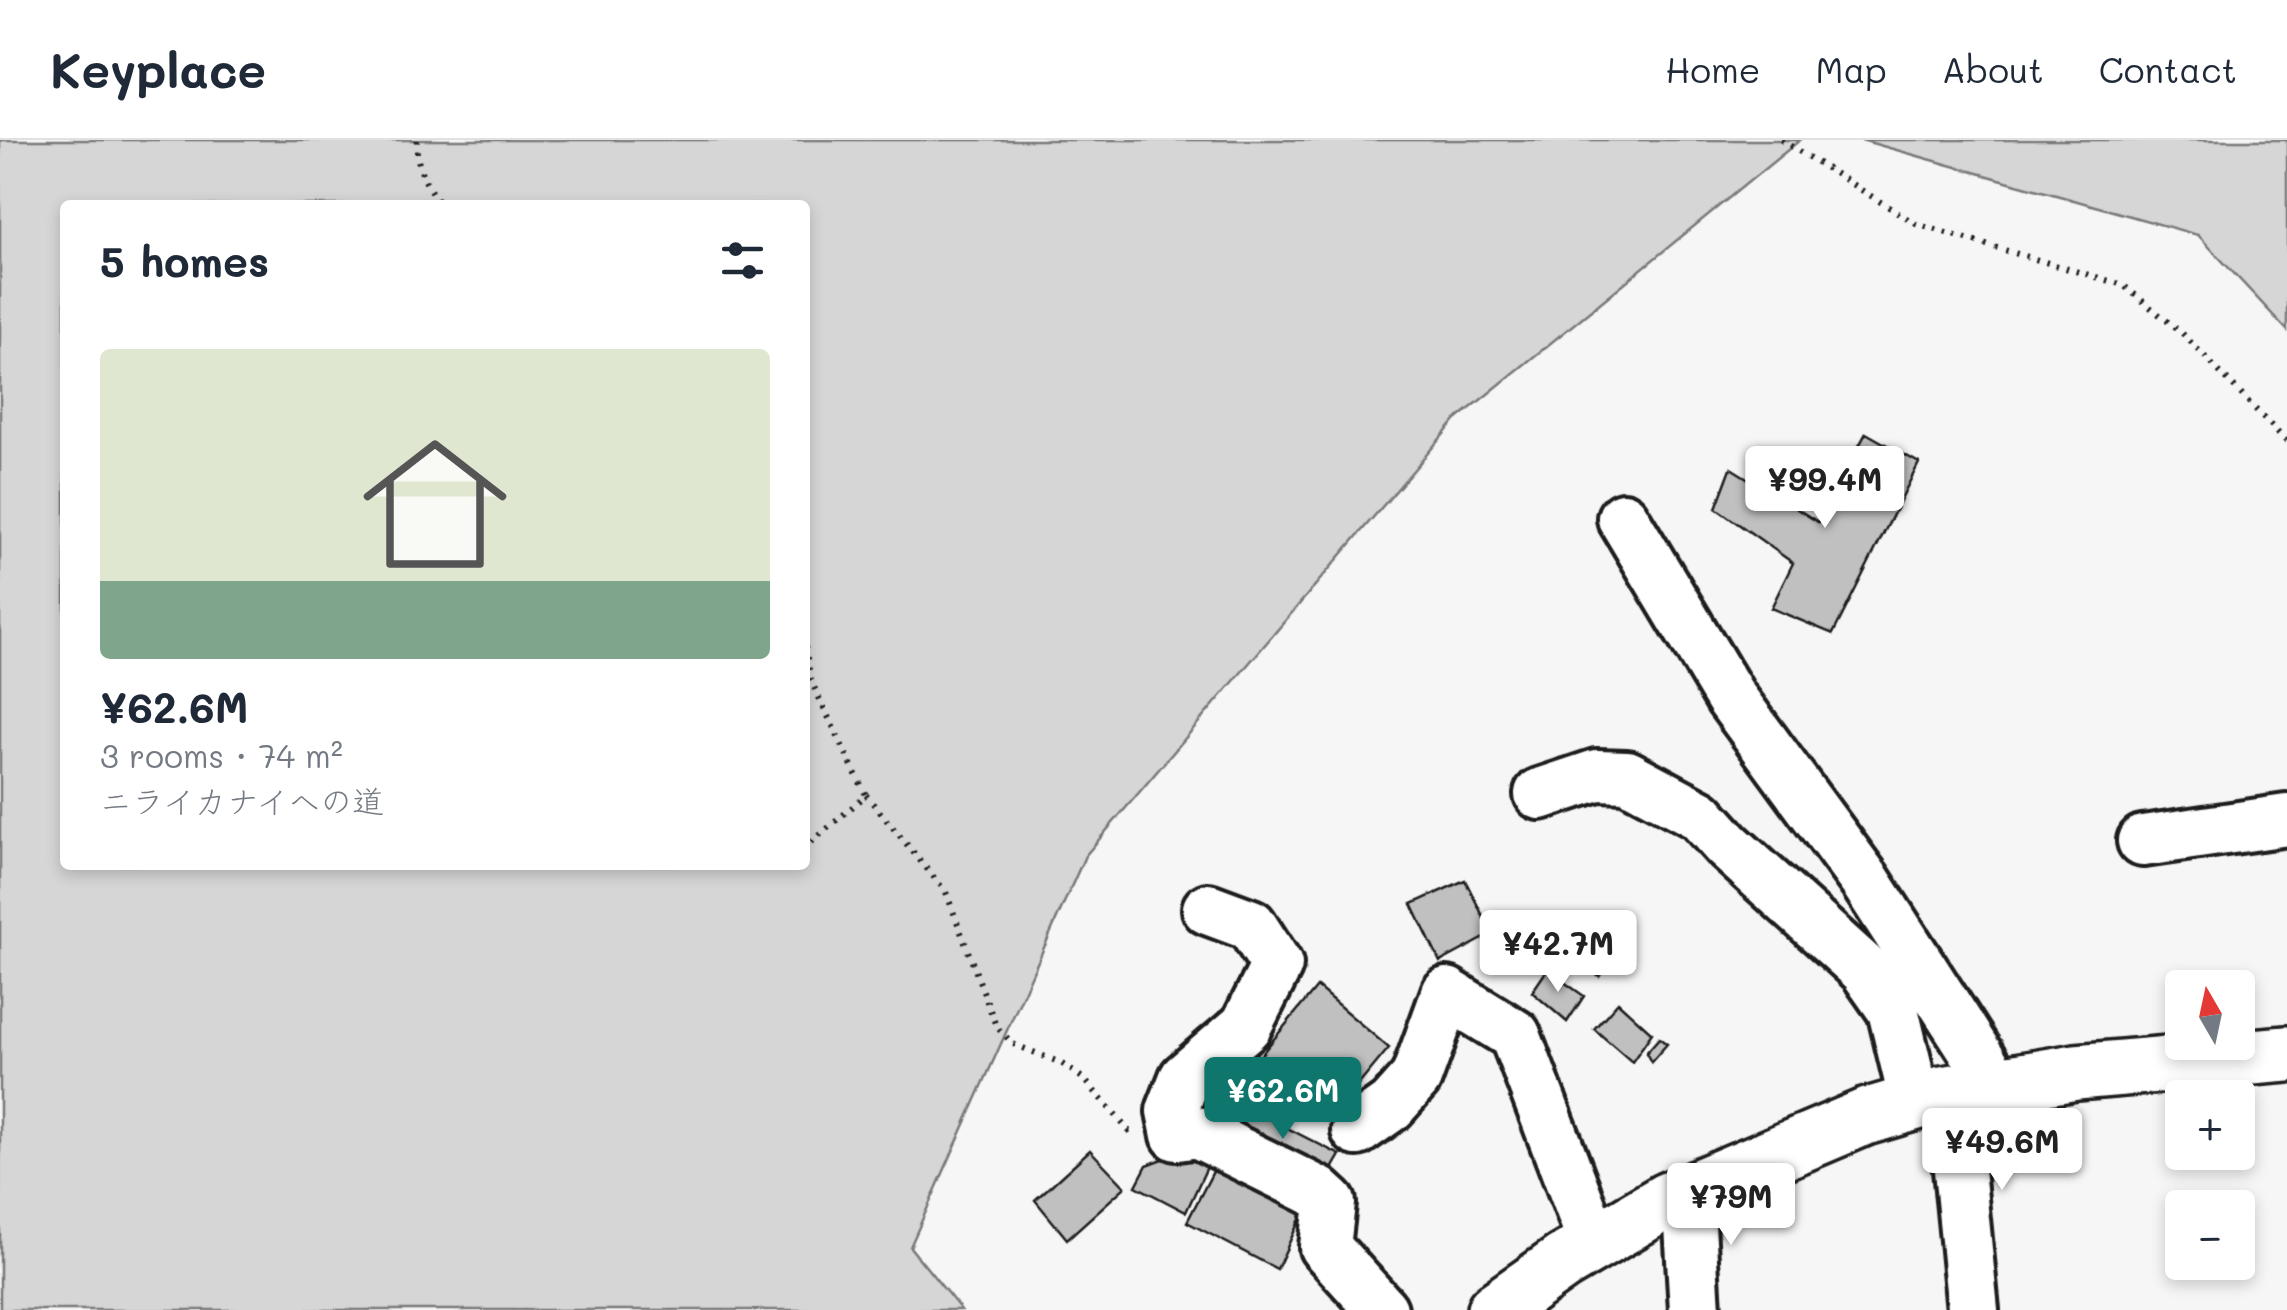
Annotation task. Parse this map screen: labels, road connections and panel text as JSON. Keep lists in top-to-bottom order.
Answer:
{
  "north": "top",
  "page": {
    "header": "Keyplace",
    "nav": [
      "Home",
      "Map",
      "About",
      "Contact"
    ],
    "heading": "5 homes",
    "list": [
      {
        "name": "¥62.6M",
        "note": "3 rooms · 74 m² · ニライカナイへの道"
      }
    ],
    "price": [
      "¥99.4M",
      "¥42.7M",
      "¥62.6M",
      "¥49.6M",
      "¥79M"
    ],
    "map_buttons": ["+", "−"]
  }
}
